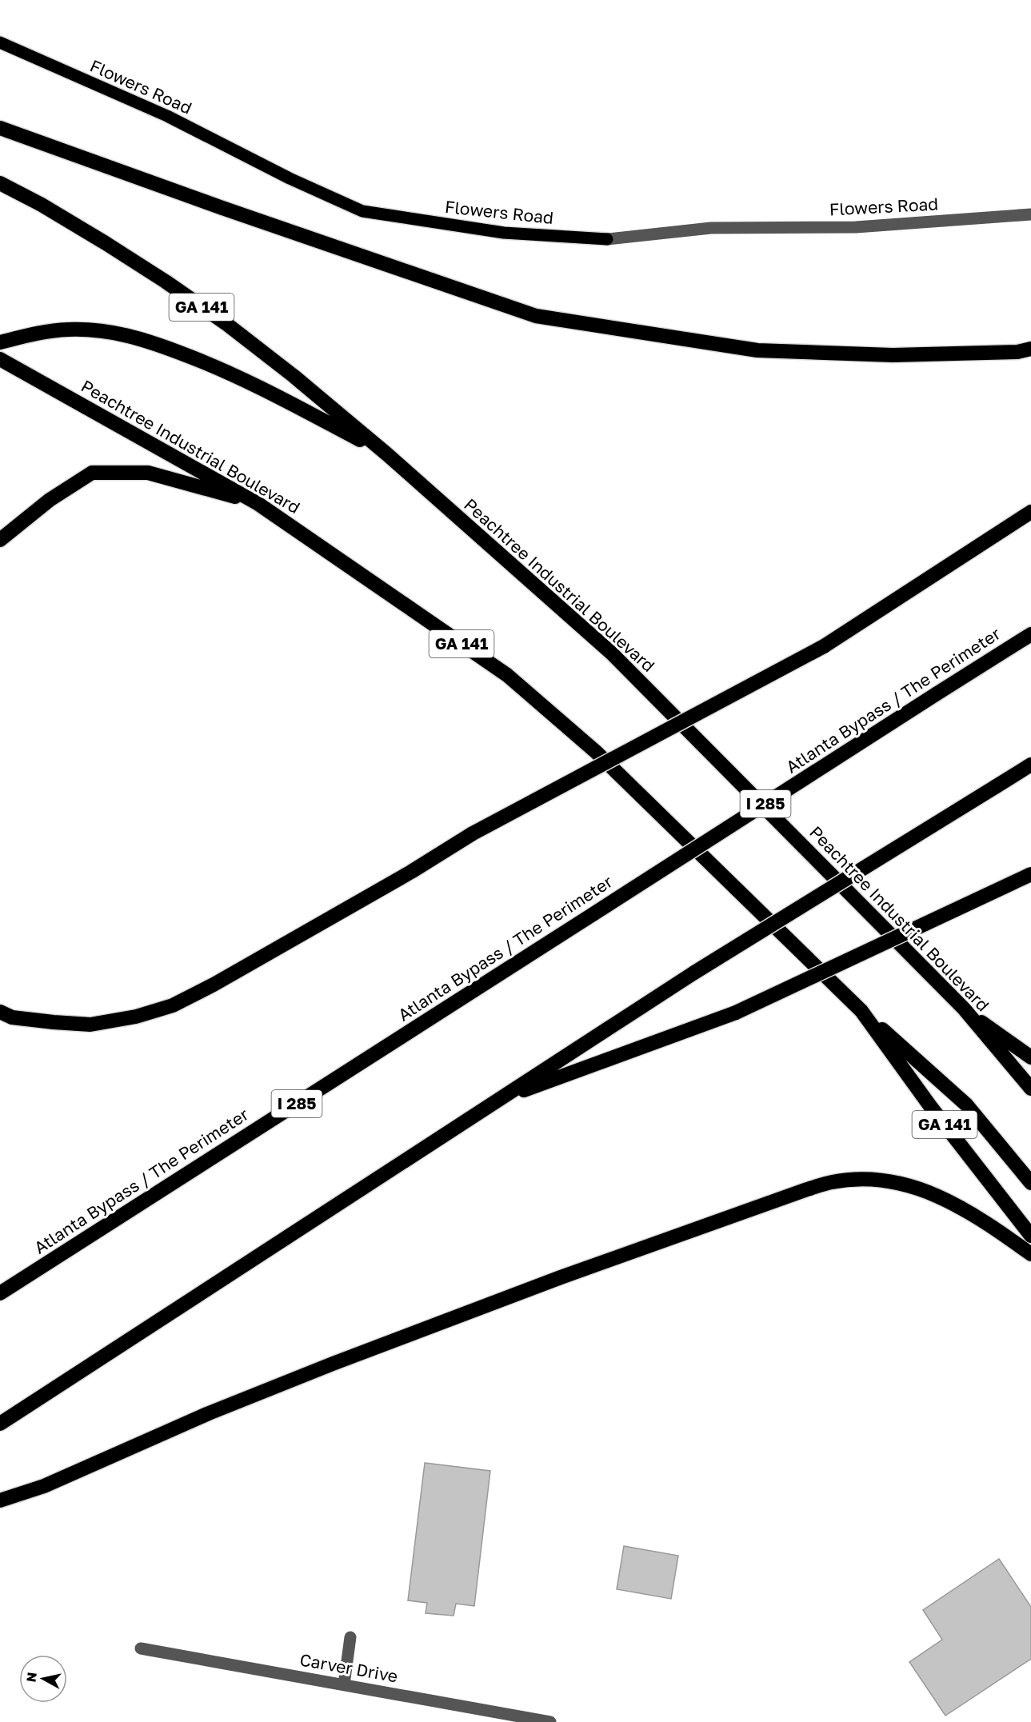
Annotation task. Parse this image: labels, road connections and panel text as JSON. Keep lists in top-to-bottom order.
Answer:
{
  "streets": {
    "highway": [
      "GA 141",
      "Peachtree Industrial Boulevard",
      "Atlanta Bypass / The Perimeter",
      "I 285"
    ],
    "main road": ["Flowers Road"],
    "street": ["Carver Drive"]
  },
  "north": "left"
}
